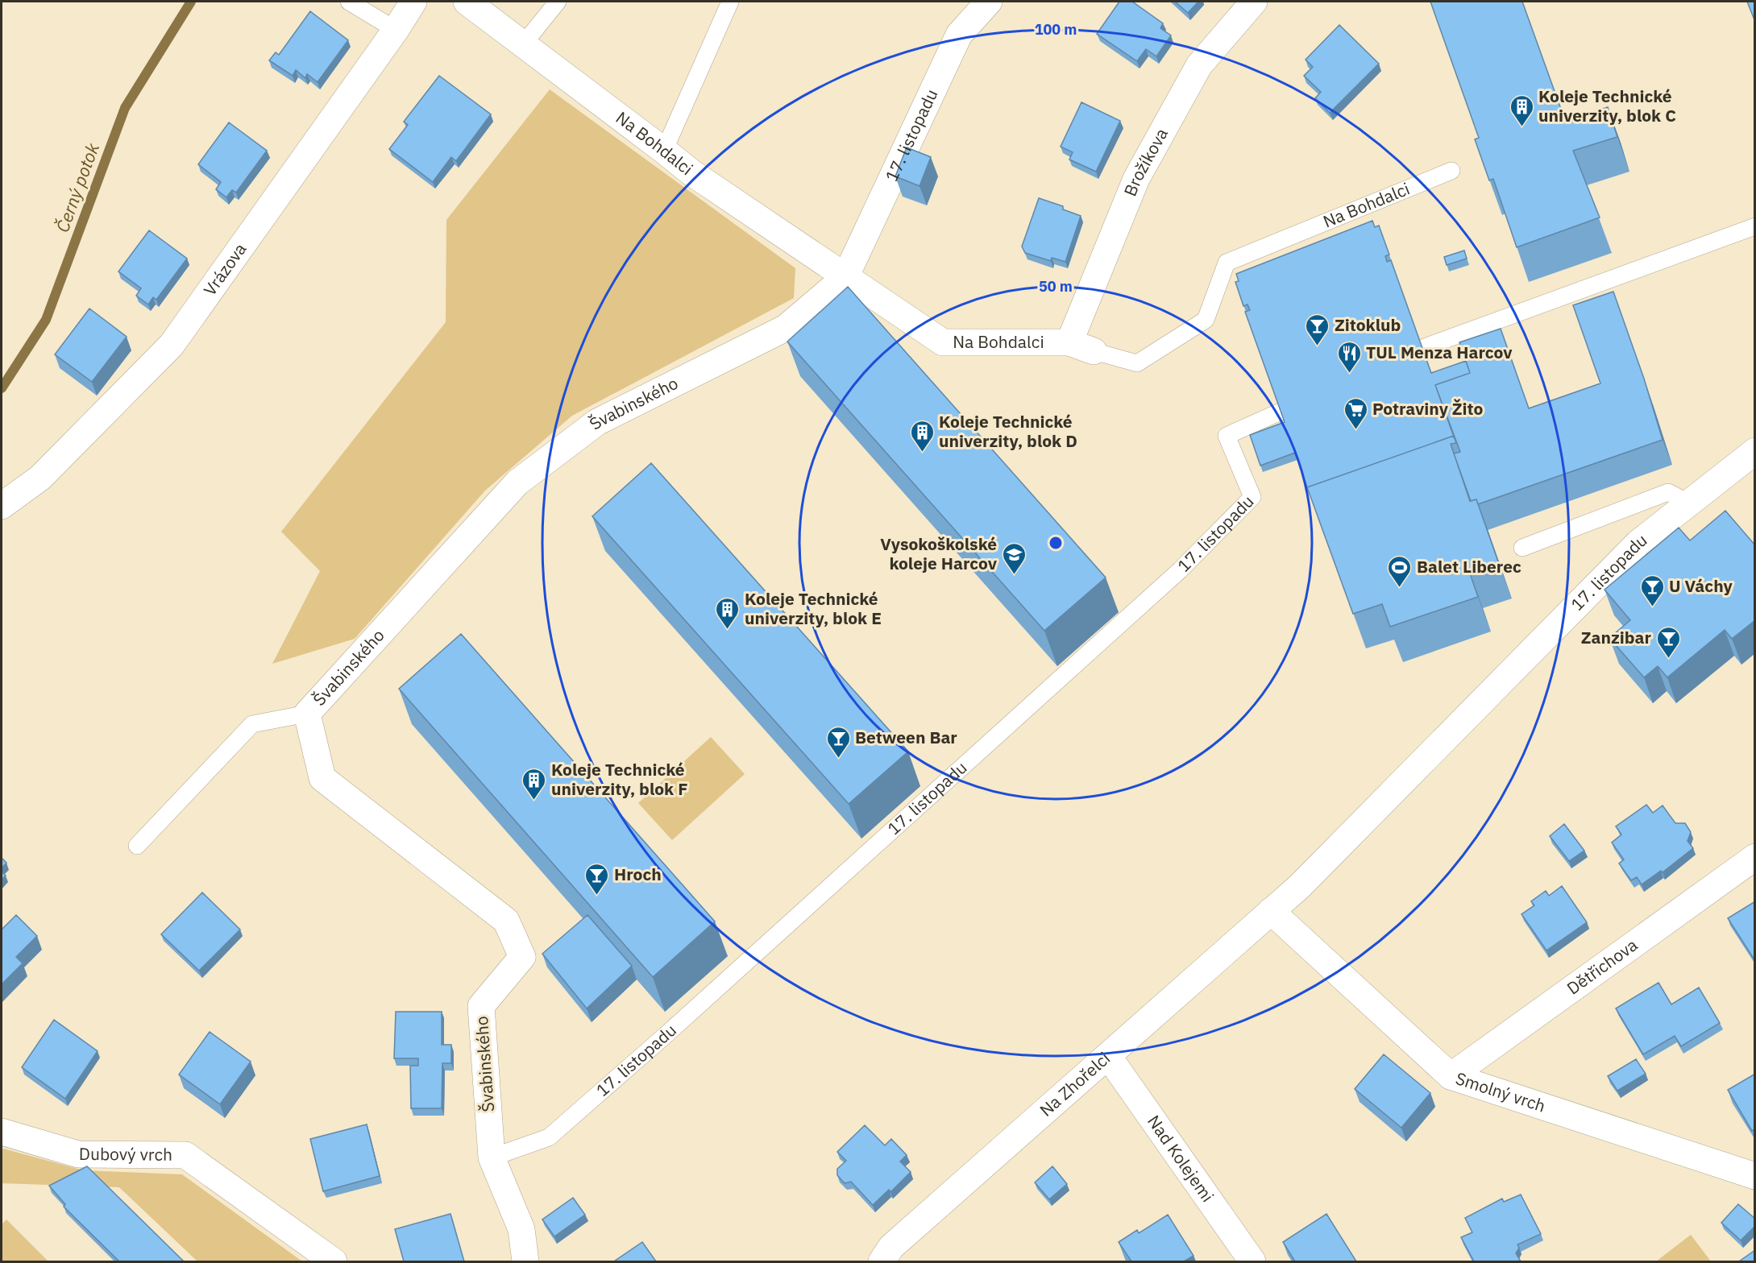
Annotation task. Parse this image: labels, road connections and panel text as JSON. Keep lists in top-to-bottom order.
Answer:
{
  "streets": {
    "street": [
      "17. listopadu",
      "Na Bohdalci",
      "Brožíkova",
      "Vrázova",
      "Švabinského",
      "Dětřichova",
      "Na Zhořelci",
      "Smolný vrch",
      "Dubový vrch",
      "Nad Kolejemi"
    ]
  },
  "crossings": [
    ["17. listopadu", "Na Bohdalci"],
    ["17. listopadu", "Švabinského"],
    ["17. listopadu", "Na Zhořelci"],
    ["17. listopadu", "Smolný vrch"],
    ["Na Bohdalci", "Brožíkova"],
    ["Na Bohdalci", "Švabinského"],
    ["Dětřichova", "Smolný vrch"],
    ["Na Zhořelci", "Smolný vrch"],
    ["Na Zhořelci", "Nad Kolejemi"]
  ],
  "water": ["Černý potok"],
  "places": {
    "building": [
      "Koleje Technické univerzity, blok C",
      "Koleje Technické univerzity, blok D",
      "Koleje Technické univerzity, blok E",
      "Koleje Technické univerzity, blok F"
    ],
    "bar": [
      "Zitoklub",
      "U Váchy",
      "Zanzibar",
      "Between Bar",
      "Hroch"
    ],
    "restaurant": ["TUL Menza Harcov"],
    "supermarket": ["Potraviny Žito"],
    "school or university": ["Vysokoškolské koleje Harcov"],
    "sports": ["Balet Liberec"]
  },
  "rings": ["100 m", "50 m"]
}
